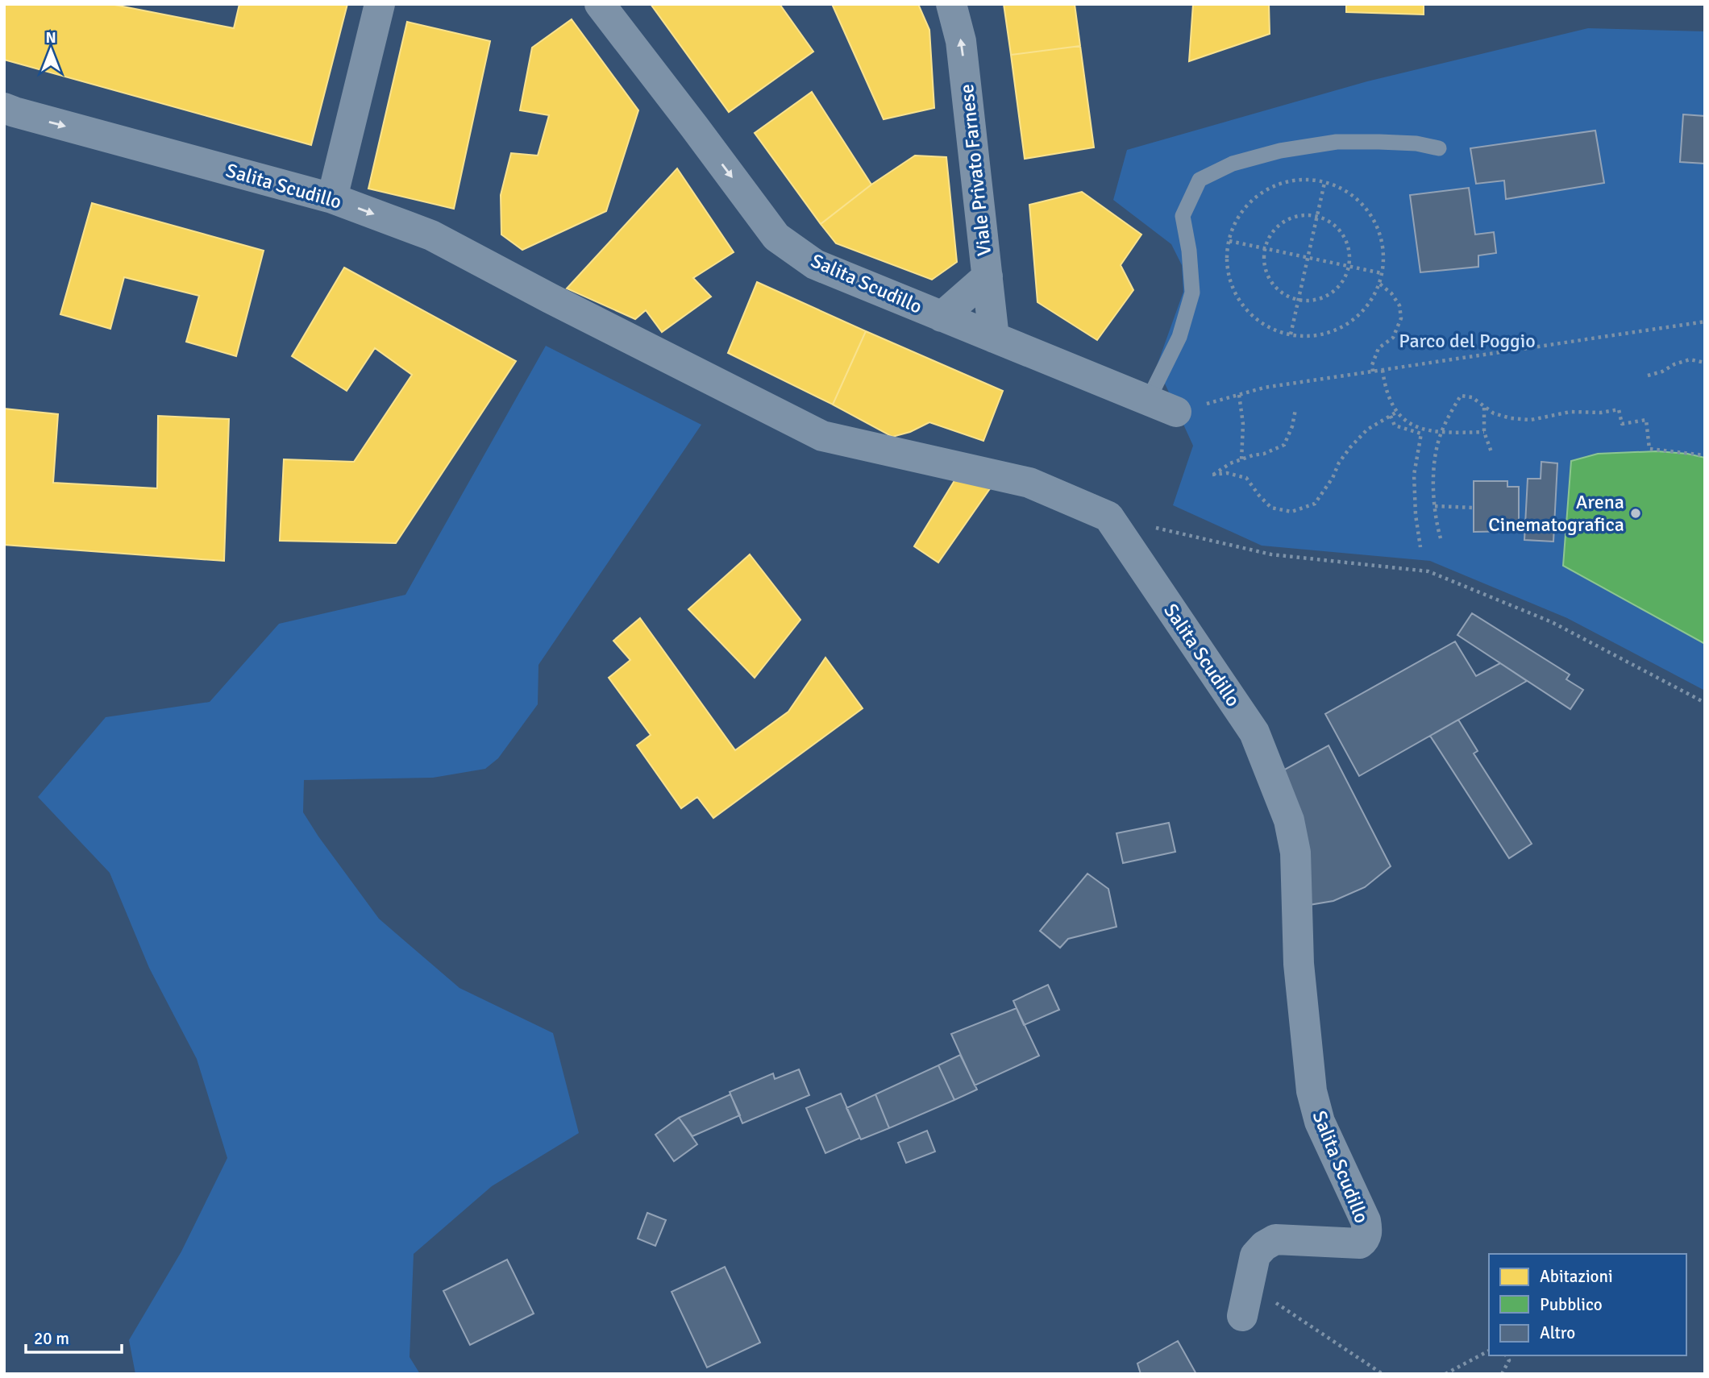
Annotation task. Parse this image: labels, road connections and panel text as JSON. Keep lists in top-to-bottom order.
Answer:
{
  "streets": {
    "street": ["Viale Privato Farnese", "Salita Scudillo"]
  },
  "crossings": [
    ["Viale Privato Farnese", "Salita Scudillo"]
  ],
  "one_way": ["Viale Privato Farnese", "Salita Scudillo"],
  "parks": ["Parco del Poggio"],
  "places": ["Arena Cinematografica"],
  "legend": ["Abitazioni", "Pubblico", "Altro"],
  "scale_bar": "20 m",
  "north": "top"
}
